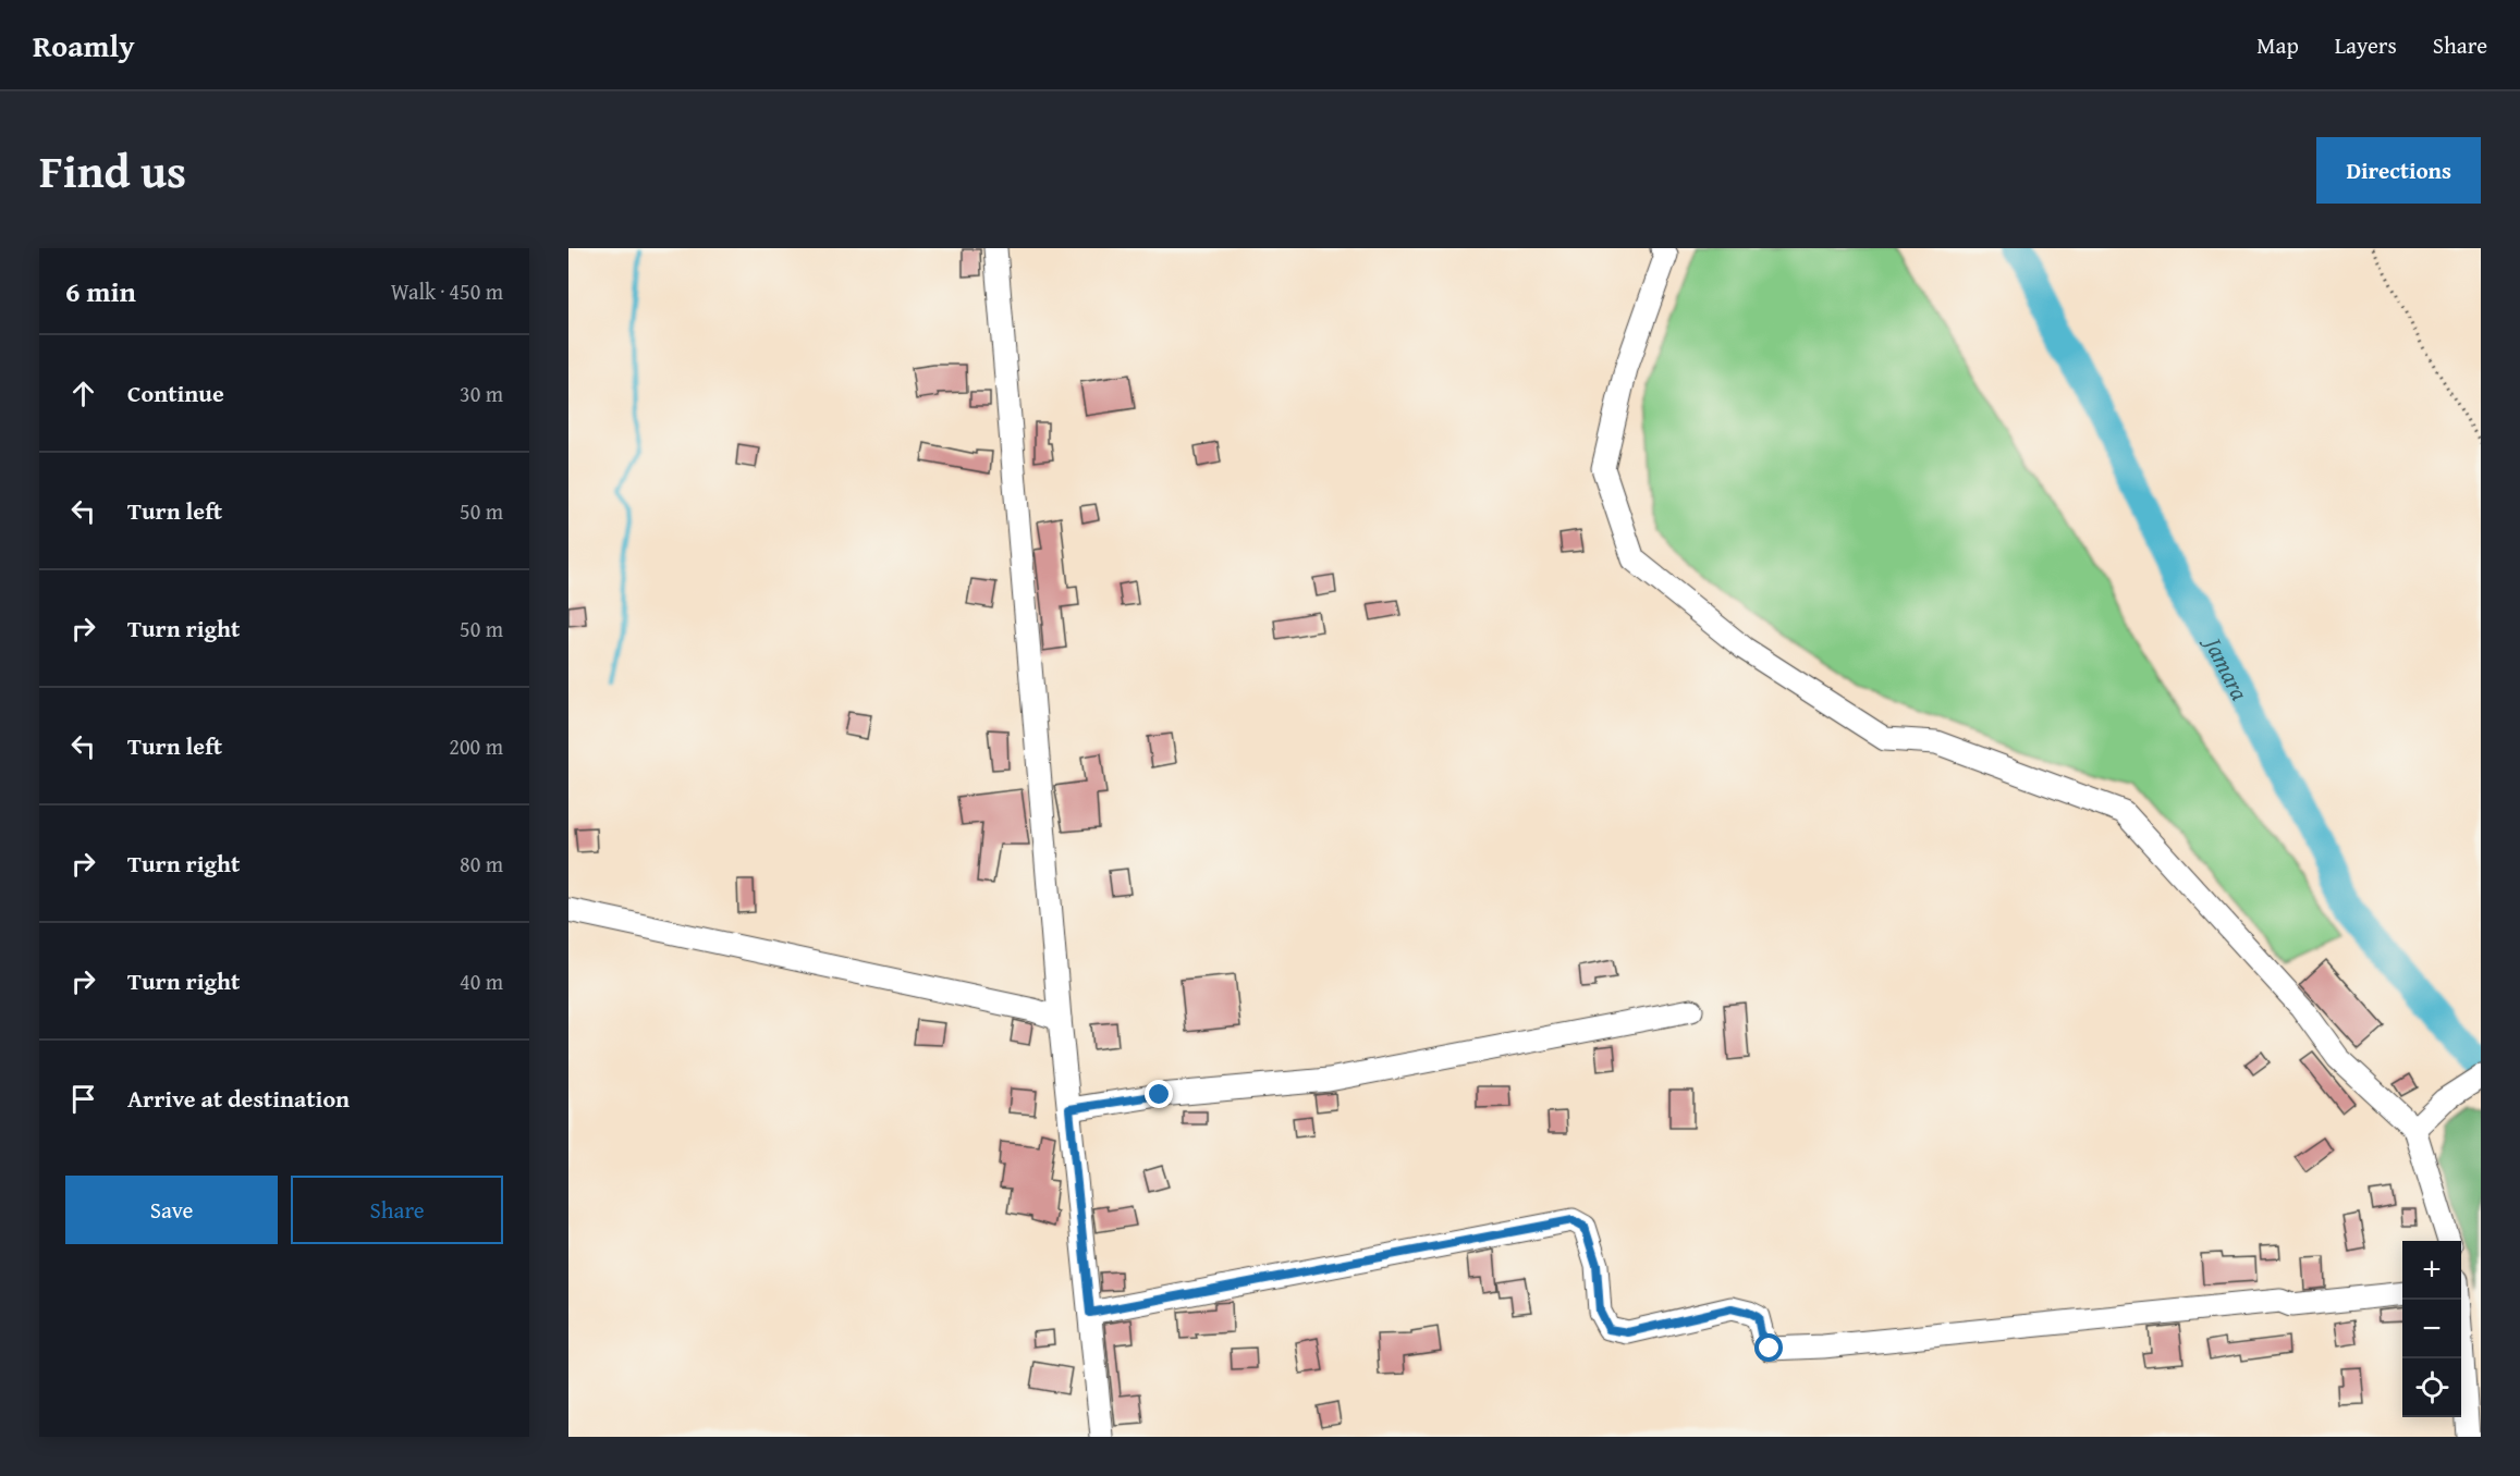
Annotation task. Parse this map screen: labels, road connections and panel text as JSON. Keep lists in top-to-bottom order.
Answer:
{
  "water": ["Jamara"],
  "page": {
    "header": "Roamly",
    "nav": ["Map", "Layers", "Share"],
    "title": "Find us",
    "buttons": [
      "Directions",
      ["Save", "Share"]
    ],
    "heading": ["6 min", "Walk · 450 m"],
    "list": [
      ["Continue", "30 m"],
      ["Turn left", "50 m"],
      ["Turn right", "50 m"],
      ["Turn left", "200 m"],
      ["Turn right", "80 m"],
      ["Turn right", "40 m"],
      "Arrive at destination"
    ],
    "map_buttons": ["+", "−"]
  }
}
